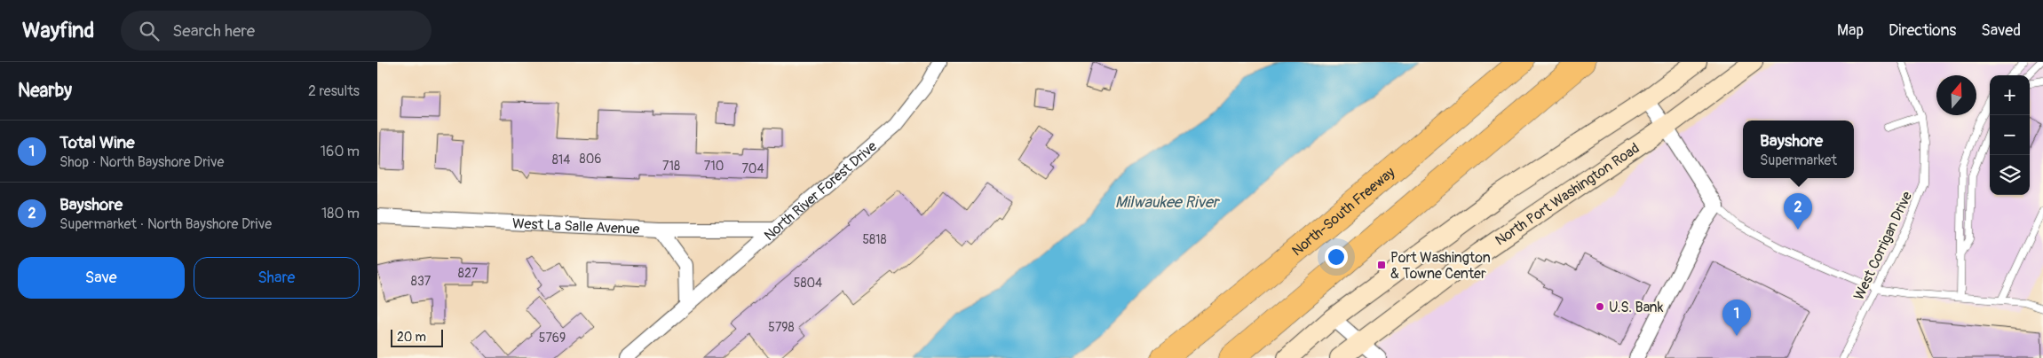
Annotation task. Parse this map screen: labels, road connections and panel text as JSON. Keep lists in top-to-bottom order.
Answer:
{
  "streets": {
    "highway": ["North-South Freeway"],
    "main road": ["North Port Washington Road"],
    "street": ["North River Forest Drive", "West La Salle Avenue"],
    "lane": ["West Corrigan Drive"]
  },
  "crossings": [
    ["North River Forest Drive", "West La Salle Avenue"]
  ],
  "water": ["Milwaukee River"],
  "places": {
    "transit": ["Port Washington & Towne Center"],
    "other": ["U.S. Bank"]
  },
  "house_numbers": [
    "806",
    "814",
    "718",
    "710",
    "704",
    "5818",
    "827",
    "837",
    "5804",
    "5798",
    "5769"
  ],
  "scale_bar": "20 m",
  "north": "top",
  "page": {
    "header": "Wayfind",
    "search": "Search here",
    "nav": ["Map", "Directions", "Saved"],
    "heading": ["Nearby", "2 results"],
    "map_buttons": ["+", "−"],
    "list": [
      {
        "mark": "1",
        "name": "Total Wine",
        "note": "Shop · North Bayshore Drive",
        "value": "160 m"
      },
      {
        "mark": "2",
        "name": "Bayshore",
        "note": "Supermarket · North Bayshore Drive",
        "value": "180 m"
      }
    ],
    "popup": ["Bayshore", "Supermarket"],
    "pins": ["2", "1"],
    "buttons": ["Save", "Share"],
    "scale": "20 m"
  }
}
